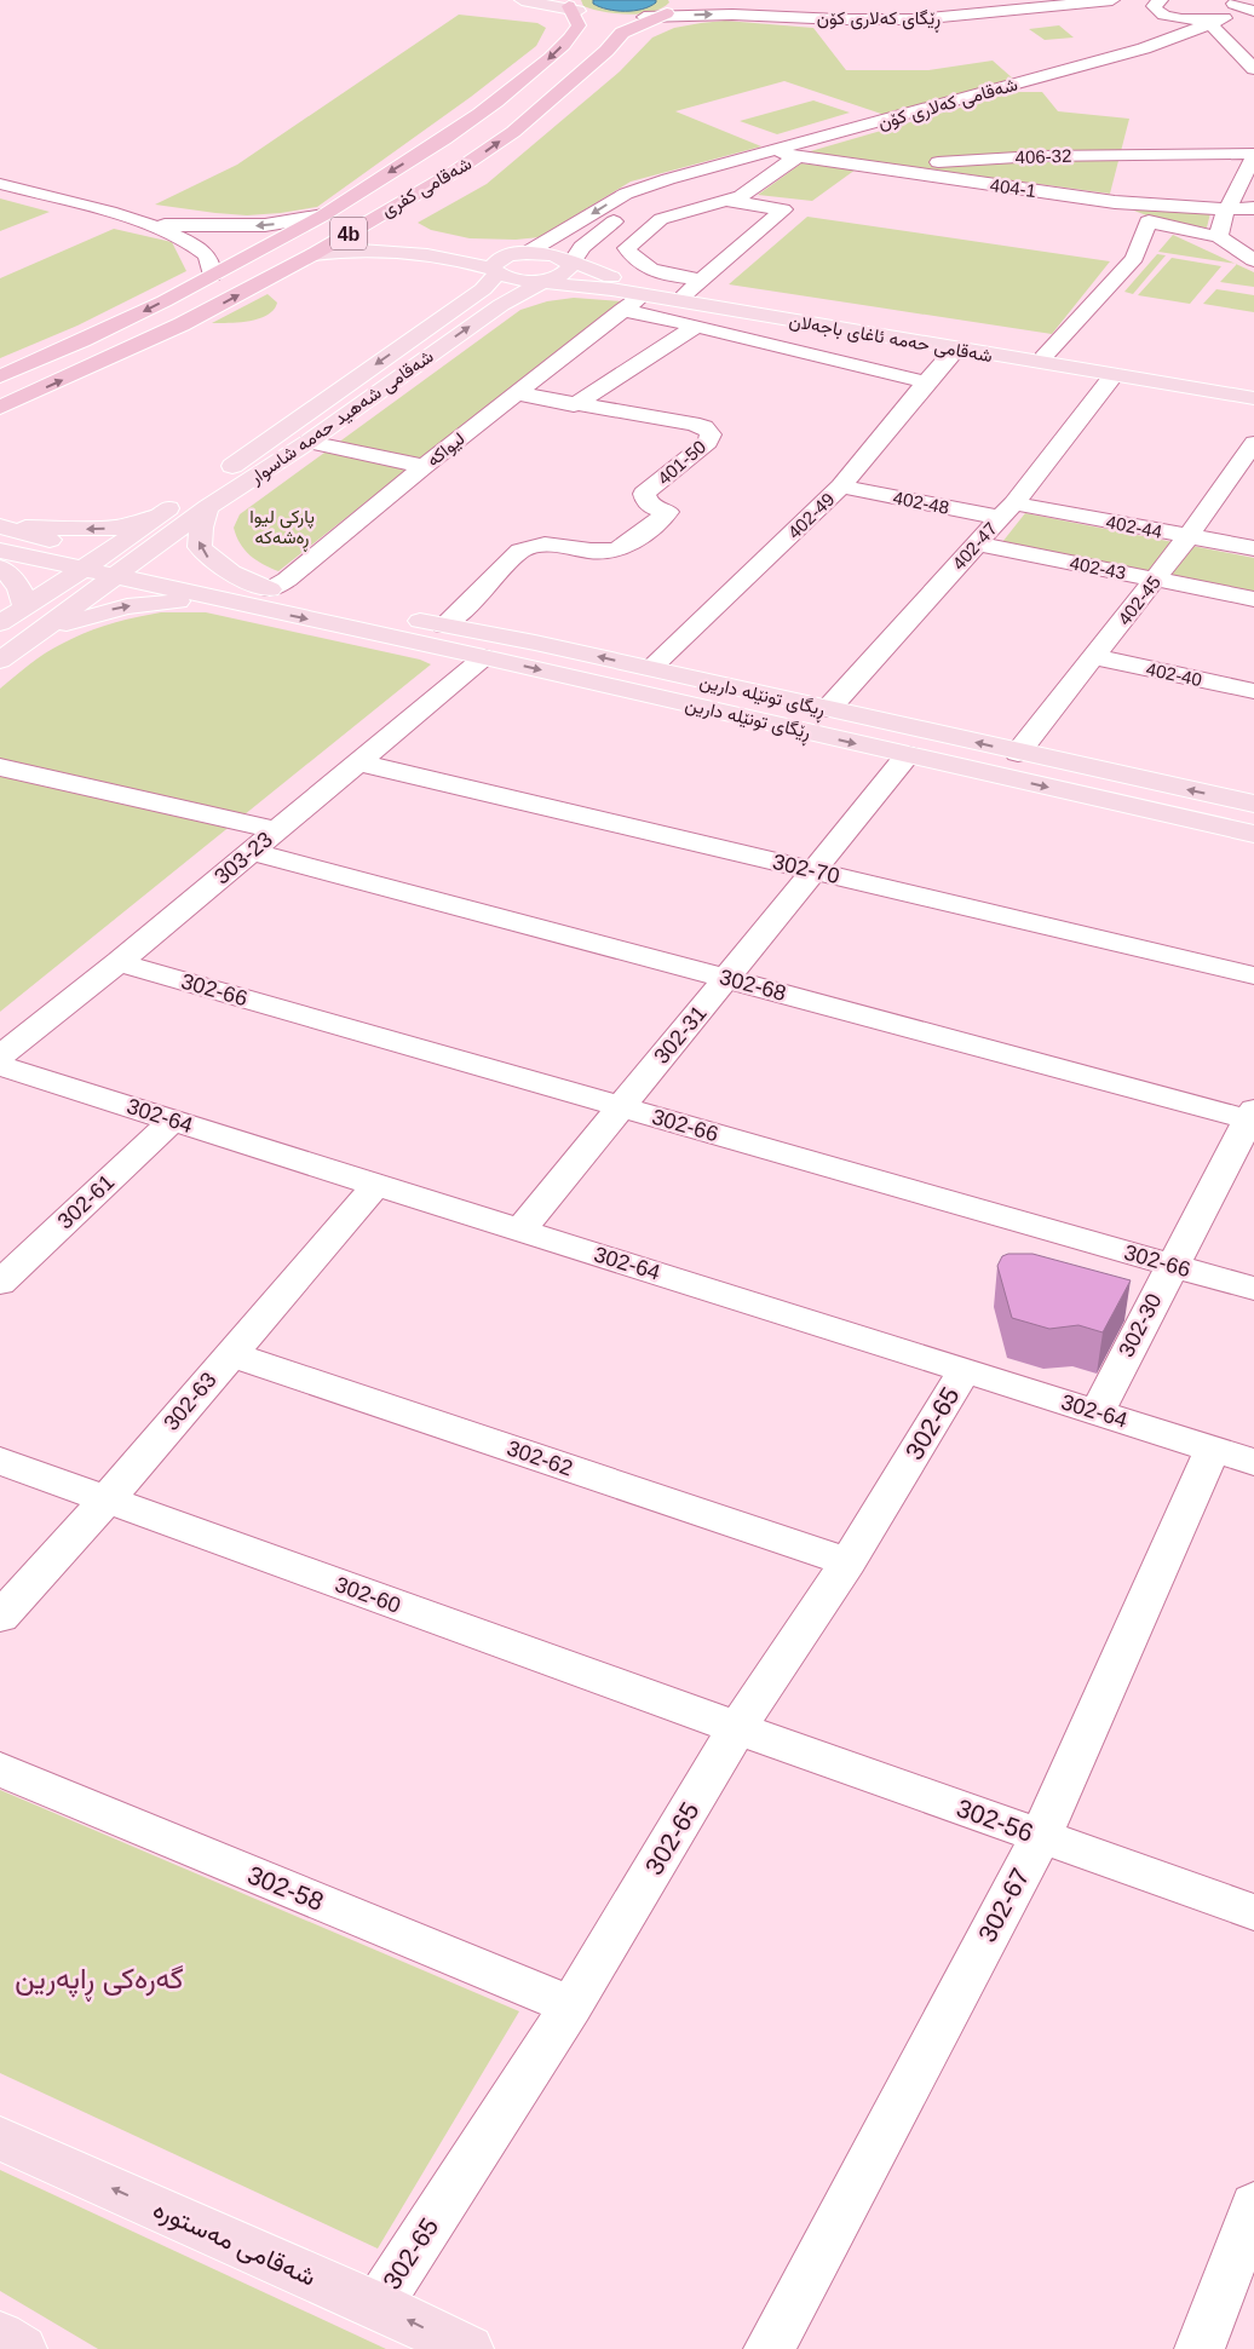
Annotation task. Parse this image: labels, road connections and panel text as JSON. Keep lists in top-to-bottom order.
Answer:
{
  "streets": {
    "highway": ["شەقامی کفری", "4b"],
    "main road": [
      "شەقامی حەمە ئاغای باجەلان",
      "شەقامی شەهید حەمە شاسوار",
      "ڕیگای تونێلە دارین",
      "ڕێگای تونێلە دارین",
      "شەقامی مەستورە"
    ],
    "street": [
      "ڕێگای کەلاری کۆن",
      "شەقامی کەلاری کۆن",
      "406-32",
      "404-1",
      "لیواکە",
      "401-50",
      "402-48",
      "402-49",
      "402-44",
      "402-47",
      "402-43",
      "402-45",
      "402-40",
      "303-23",
      "302-70",
      "302-68",
      "302-66",
      "302-31",
      "302-64",
      "302-61",
      "302-30",
      "302-63",
      "302-65",
      "302-62",
      "302-60",
      "302-56",
      "302-58",
      "302-67"
    ]
  },
  "crossings": [
    ["شەقامی کەلاری کۆن", "404-1"],
    ["406-32", "404-1"],
    ["شەقامی حەمە ئاغای باجەلان", "شەقامی شەهید حەمە شاسوار"],
    ["شەقامی حەمە ئاغای باجەلان", "لیواکە"],
    ["شەقامی حەمە ئاغای باجەلان", "402-49"],
    ["شەقامی حەمە ئاغای باجەلان", "402-47"],
    ["لیواکە", "401-50"],
    ["لیواکە", "ڕیگای تونێلە دارین"],
    ["401-50", "ڕیگای تونێلە دارین"],
    ["402-48", "402-49"],
    ["402-48", "402-44"],
    ["402-48", "402-47"],
    ["402-49", "ڕیگای تونێلە دارین"],
    ["402-44", "402-47"],
    ["402-44", "402-45"],
    ["402-47", "402-43"],
    ["402-47", "ڕیگای تونێلە دارین"],
    ["402-43", "402-45"],
    ["402-45", "402-40"],
    ["402-45", "ڕیگای تونێلە دارین"],
    ["ڕێگای تونێلە دارین", "303-23"],
    ["ڕێگای تونێلە دارین", "302-31"],
    ["303-23", "302-70"],
    ["303-23", "302-68"],
    ["303-23", "302-66"],
    ["302-70", "302-31"],
    ["302-68", "302-31"],
    ["302-68", "302-30"],
    ["302-66", "302-31"],
    ["302-66", "302-30"],
    ["302-31", "302-64"],
    ["302-64", "302-61"],
    ["302-64", "302-30"],
    ["302-64", "302-63"],
    ["302-64", "302-65"],
    ["302-64", "302-67"],
    ["302-63", "302-62"],
    ["302-63", "302-60"],
    ["302-65", "302-62"],
    ["302-65", "302-60"],
    ["302-65", "302-56"],
    ["302-65", "302-58"],
    ["302-65", "شەقامی مەستورە"],
    ["302-60", "302-56"],
    ["302-56", "302-67"]
  ],
  "one_way": ["ڕیگای تونێلە دارین", "ڕێگای تونێلە دارین", "شەقامی مەستورە"],
  "districts": ["گەرەکی ڕاپەرین"],
  "parks": ["پارکی لیوا ڕەشەکە"]
}
